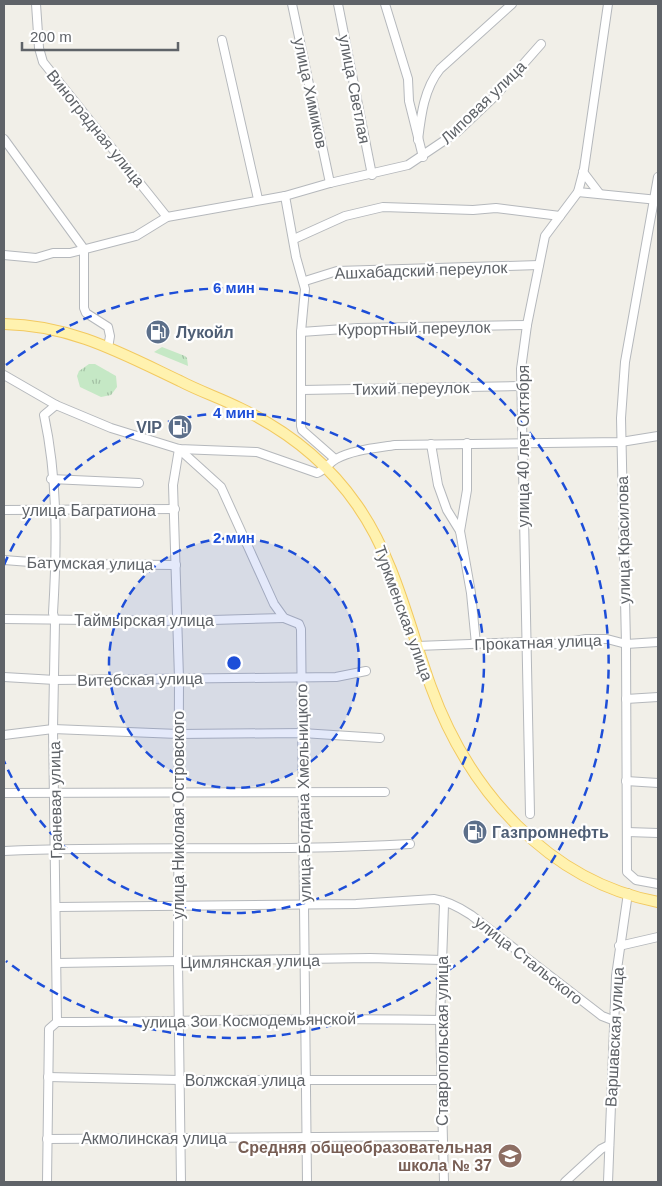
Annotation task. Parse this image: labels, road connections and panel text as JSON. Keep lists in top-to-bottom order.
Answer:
{
  "streets": {
    "main road": ["Туркменская улица"],
    "street": [
      "улица Светлая",
      "улица Химиков",
      "Липовая улица",
      "Виноградная улица",
      "Ашхабадский переулок",
      "Курортный переулок",
      "Тихий переулок",
      "улица 40 лет Октября",
      "улица Багратиона",
      "улица Красилова",
      "Батумская улица",
      "Таймырская улица",
      "Прокатная улица",
      "Витебская улица",
      "улица Богдана Хмельницкого",
      "Граневая улица",
      "улица Николая Островского",
      "улица Стальского",
      "Цимлянская улица",
      "улица Зои Космодемьянской",
      "Варшавская улица",
      "Ставропольская улица",
      "Волжская улица",
      "Акмолинская улица"
    ]
  },
  "crossings": [
    ["улица Светлая", "Липовая улица"],
    ["улица Химиков", "Липовая улица"],
    ["Липовая улица", "Виноградная улица"],
    ["Ашхабадский переулок", "улица 40 лет Октября"],
    ["Курортный переулок", "улица 40 лет Октября"],
    ["Тихий переулок", "улица 40 лет Октября"],
    ["улица 40 лет Октября", "Прокатная улица"],
    ["улица Багратиона", "Граневая улица"],
    ["улица Багратиона", "улица Николая Островского"],
    ["улица Красилова", "Прокатная улица"],
    ["Батумская улица", "Граневая улица"],
    ["Батумская улица", "улица Николая Островского"],
    ["Туркменская улица", "Прокатная улица"],
    ["Туркменская улица", "Варшавская улица"],
    ["Таймырская улица", "улица Богдана Хмельницкого"],
    ["Таймырская улица", "Граневая улица"],
    ["Таймырская улица", "улица Николая Островского"],
    ["Витебская улица", "улица Богдана Хмельницкого"],
    ["Витебская улица", "Граневая улица"],
    ["Витебская улица", "улица Николая Островского"],
    ["улица Богдана Хмельницкого", "улица Николая Островского"],
    ["улица Богдана Хмельницкого", "Цимлянская улица"],
    ["улица Богдана Хмельницкого", "улица Зои Космодемьянской"],
    ["улица Богдана Хмельницкого", "Волжская улица"],
    ["улица Богдана Хмельницкого", "Акмолинская улица"],
    ["Граневая улица", "Цимлянская улица"],
    ["Граневая улица", "улица Зои Космодемьянской"],
    ["Граневая улица", "Волжская улица"],
    ["Граневая улица", "Акмолинская улица"],
    ["улица Николая Островского", "Цимлянская улица"],
    ["улица Николая Островского", "улица Зои Космодемьянской"],
    ["улица Николая Островского", "Волжская улица"],
    ["улица Николая Островского", "Акмолинская улица"],
    ["улица Стальского", "Варшавская улица"],
    ["улица Стальского", "Ставропольская улица"],
    ["Цимлянская улица", "Ставропольская улица"],
    ["улица Зои Космодемьянской", "Ставропольская улица"],
    ["Ставропольская улица", "Волжская улица"],
    ["Ставропольская улица", "Акмолинская улица"]
  ],
  "places": {
    "fuel station": ["Лукойл", "VIP", "Газпромнефть"],
    "school or university": ["Средняя общеобразовательная школа № 37"]
  },
  "scale_bar": "200 m",
  "rings": ["6 мин", "4 мин", "2 мин"]
}
